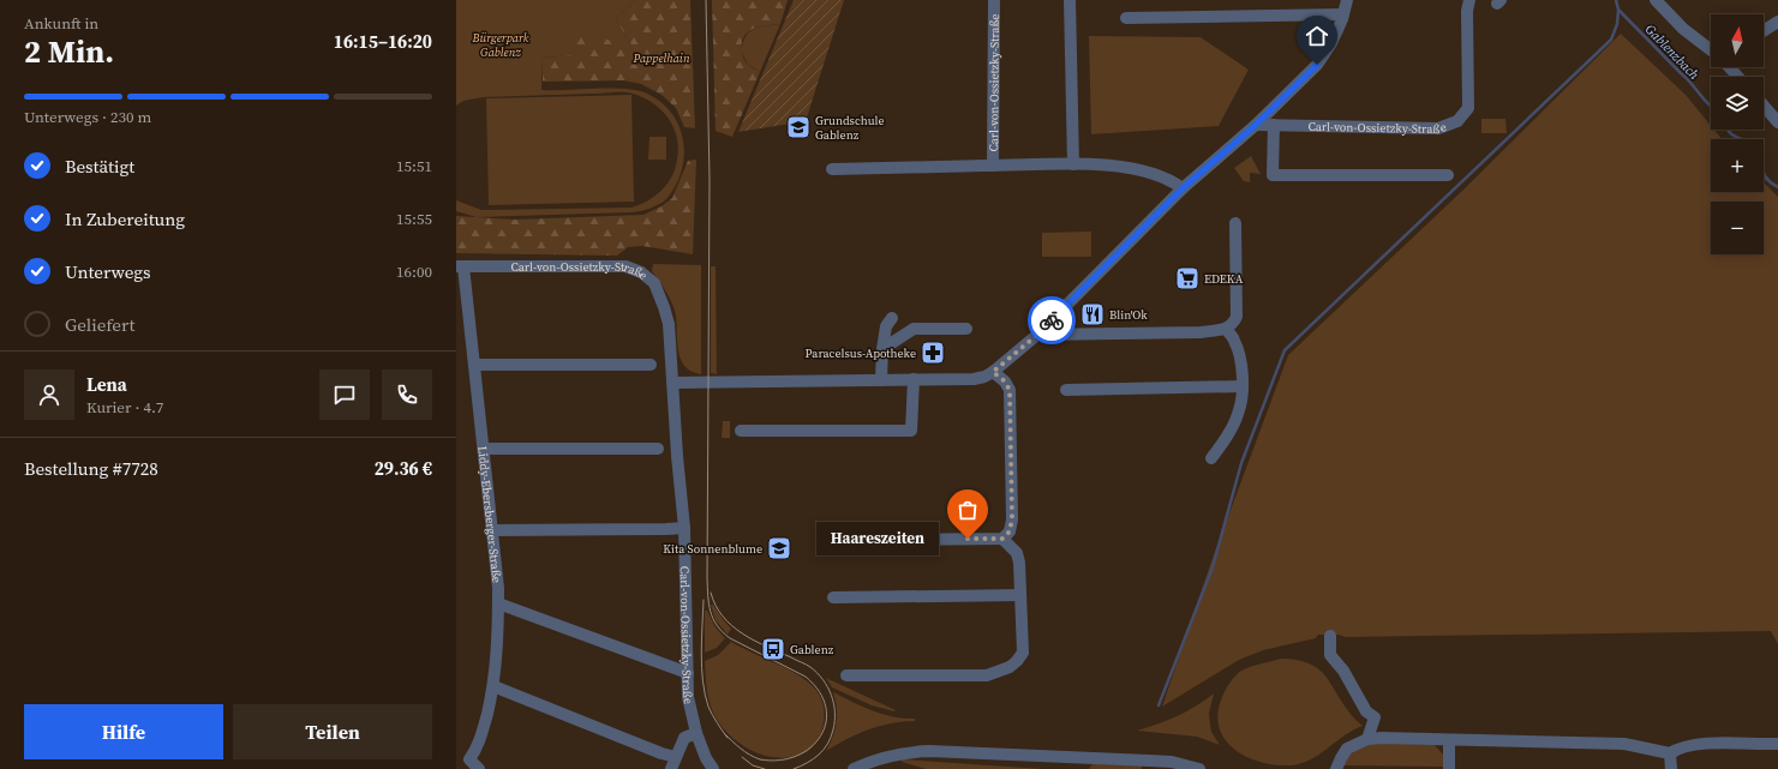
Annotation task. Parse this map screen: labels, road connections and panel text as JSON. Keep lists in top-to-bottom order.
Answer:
{
  "streets": {
    "street": ["Carl-von-Ossietzky-Straße", "Liddy-Ebersberger-Straße"]
  },
  "crossings": [
    ["Carl-von-Ossietzky-Straße", "Liddy-Ebersberger-Straße"]
  ],
  "water": ["Gablenzbach"],
  "parks": ["Bürgerpark Gablenz", "Pappelhain"],
  "places": {
    "school or university": ["Grundschule Gablenz", "Kita Sonnenblume"],
    "supermarket": ["EDEKA"],
    "restaurant": ["Blin'Ok"],
    "pharmacy": ["Paracelsus-Apotheke"],
    "other": ["Haareszeiten"],
    "bus stop": ["Gablenz"]
  },
  "north": "top",
  "page": {
    "heading": ["2 Min.", "Ankunft in", "16:15–16:20"],
    "panel": [
      "Lena",
      "Kurier · 4.7",
      "Bestellung #7728",
      "29.36 €"
    ],
    "map_buttons": ["+", "−"],
    "bar": "Unterwegs · 230 m",
    "list": [
      ["Bestätigt", "15:51"],
      ["In Zubereitung", "15:55"],
      ["Unterwegs", "16:00"],
      "Geliefert"
    ],
    "bubble": "Haareszeiten",
    "buttons": ["Hilfe", "Teilen"]
  }
}
